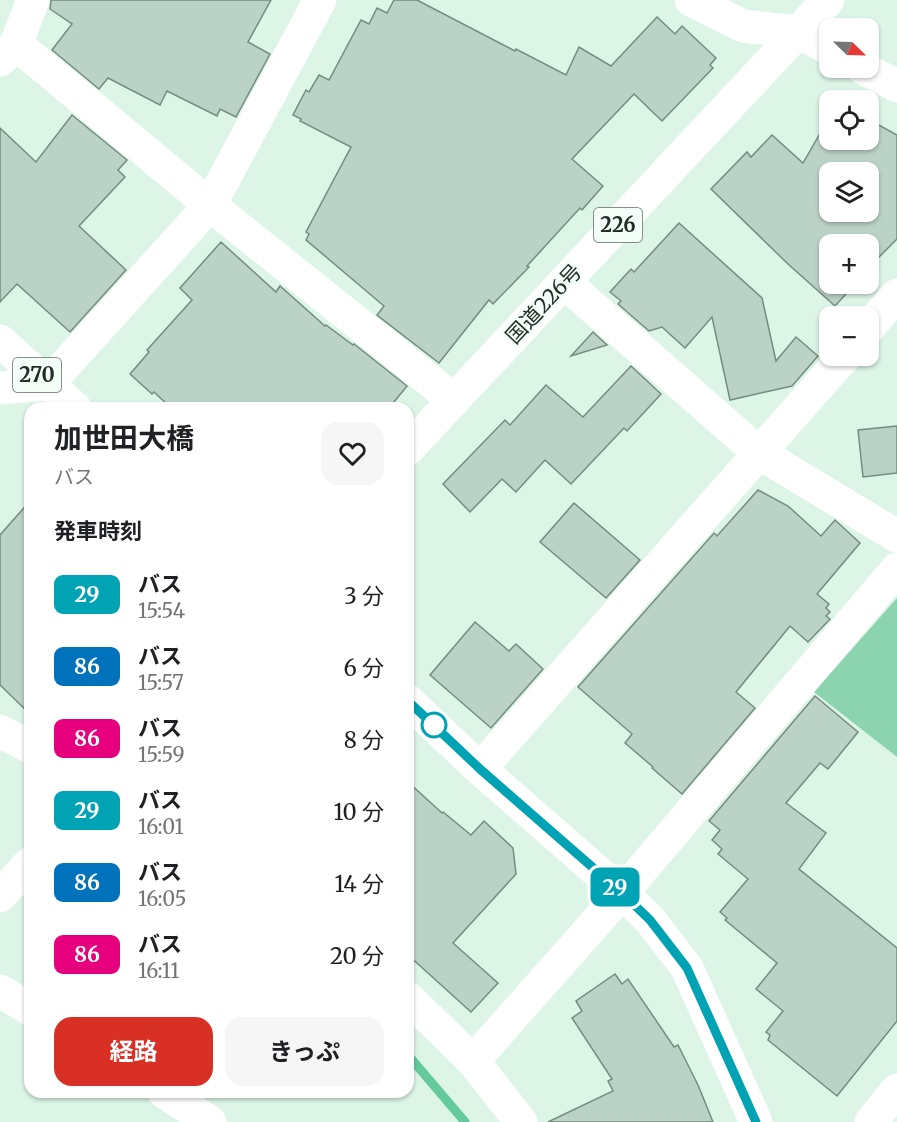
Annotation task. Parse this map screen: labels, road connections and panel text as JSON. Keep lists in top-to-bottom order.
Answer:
{
  "streets": {
    "main road": ["226", "国道226号", "270"]
  },
  "lines": ["bus line 29"],
  "north": "bottom right",
  "page": {
    "on_map": "29",
    "map_buttons": ["+", "−"],
    "heading": [
      ["加世田大橋", "バス"],
      "発車時刻"
    ],
    "list": [
      {
        "mark": "29",
        "name": "バス",
        "note": "15:54",
        "value": "3 分"
      },
      {
        "mark": "86",
        "name": "バス",
        "note": "15:57",
        "value": "6 分"
      },
      {
        "mark": "86",
        "name": "バス",
        "note": "15:59",
        "value": "8 分"
      },
      {
        "mark": "29",
        "name": "バス",
        "note": "16:01",
        "value": "10 分"
      },
      {
        "mark": "86",
        "name": "バス",
        "note": "16:05",
        "value": "14 分"
      },
      {
        "mark": "86",
        "name": "バス",
        "note": "16:11",
        "value": "20 分"
      }
    ],
    "buttons": ["経路", "きっぷ"]
  }
}
